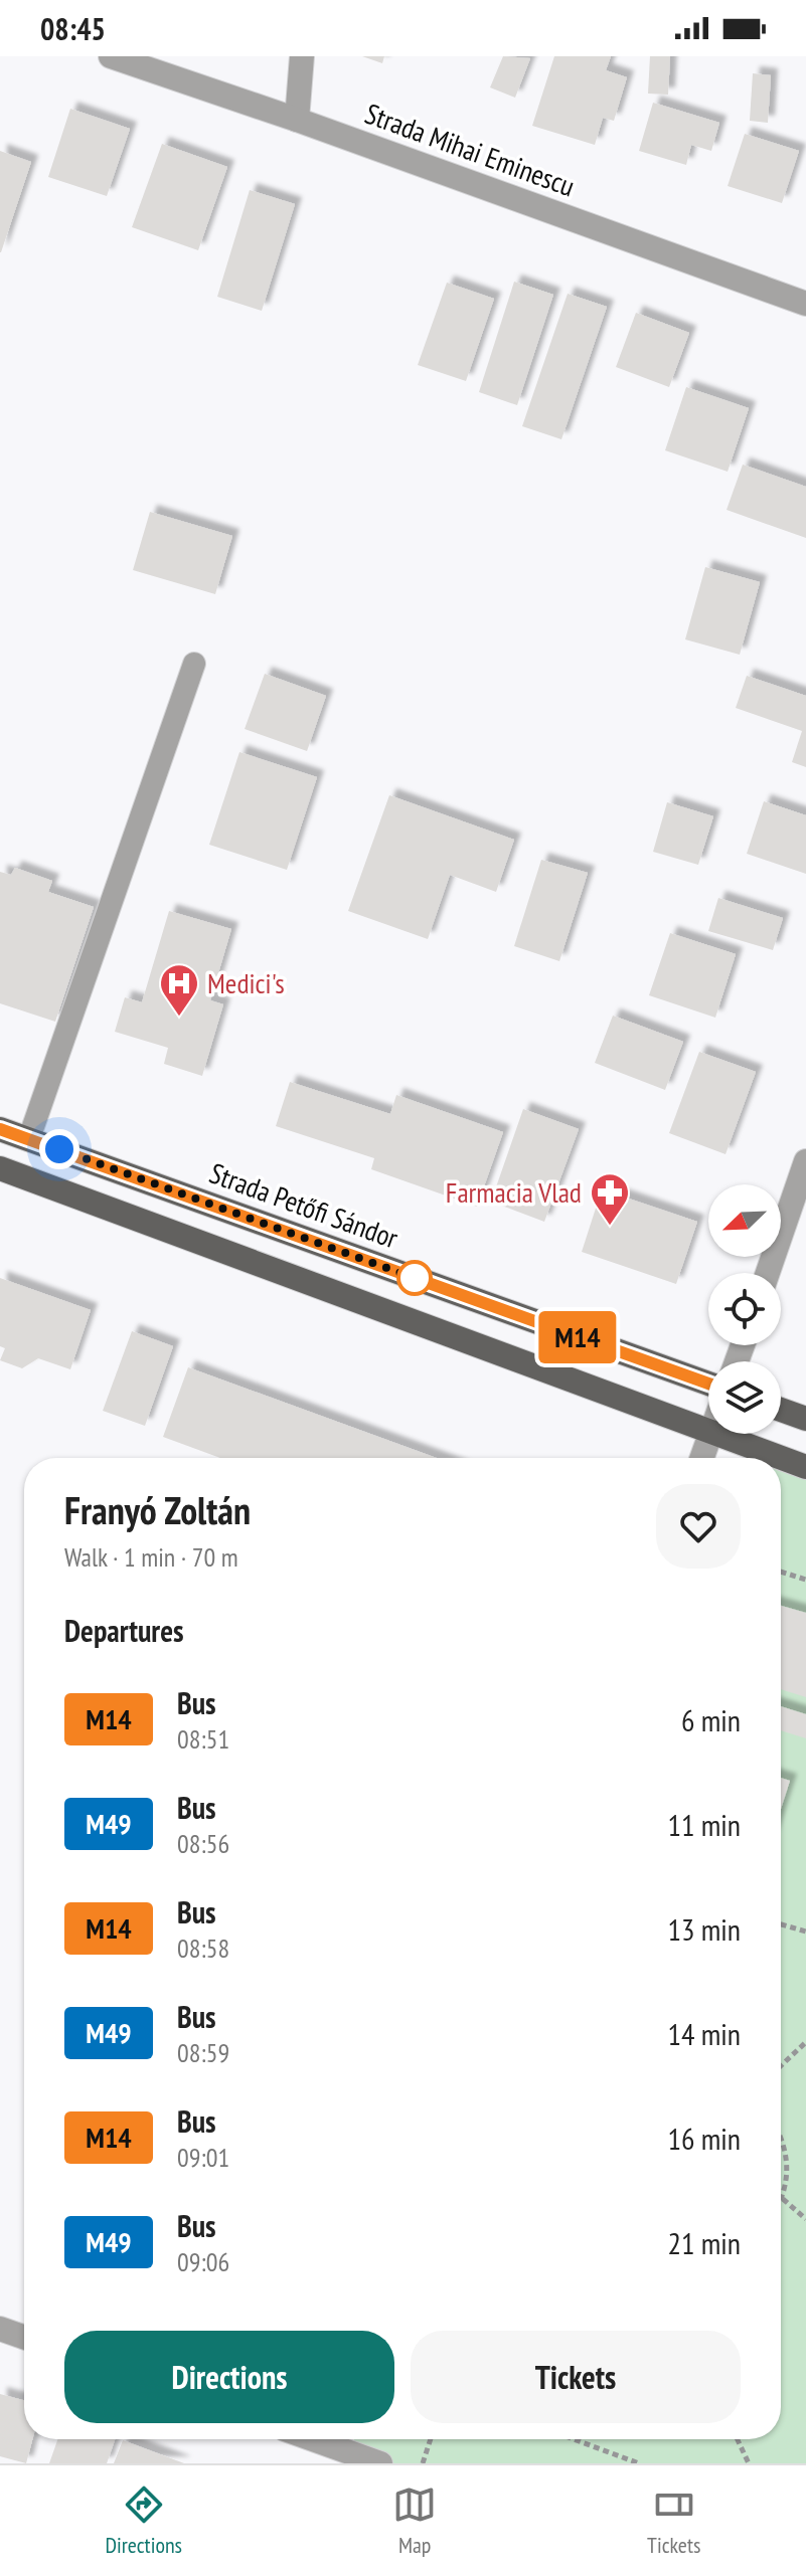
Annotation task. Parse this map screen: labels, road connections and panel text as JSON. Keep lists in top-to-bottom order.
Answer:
{
  "streets": {
    "main road": ["Strada Petőfi Sándor"],
    "street": ["Strada Mihai Eminescu"]
  },
  "places": {
    "hospital": ["Medici's"],
    "pharmacy": ["Farmacia Vlad"]
  },
  "lines": ["bus line M14"],
  "north": "bottom left",
  "page": {
    "status": "08:45",
    "on_map": "M14",
    "heading": [
      ["Franyó Zoltán", "Walk · 1 min · 70 m"],
      "Departures"
    ],
    "list": [
      {
        "mark": "M14",
        "name": "Bus",
        "note": "08:51",
        "value": "6 min"
      },
      {
        "mark": "M49",
        "name": "Bus",
        "note": "08:56",
        "value": "11 min"
      },
      {
        "mark": "M14",
        "name": "Bus",
        "note": "08:58",
        "value": "13 min"
      },
      {
        "mark": "M49",
        "name": "Bus",
        "note": "08:59",
        "value": "14 min"
      },
      {
        "mark": "M14",
        "name": "Bus",
        "note": "09:01",
        "value": "16 min"
      },
      {
        "mark": "M49",
        "name": "Bus",
        "note": "09:06",
        "value": "21 min"
      }
    ],
    "buttons": ["Directions", "Tickets"],
    "tabs": ["Directions", "Map", "Tickets"]
  }
}
